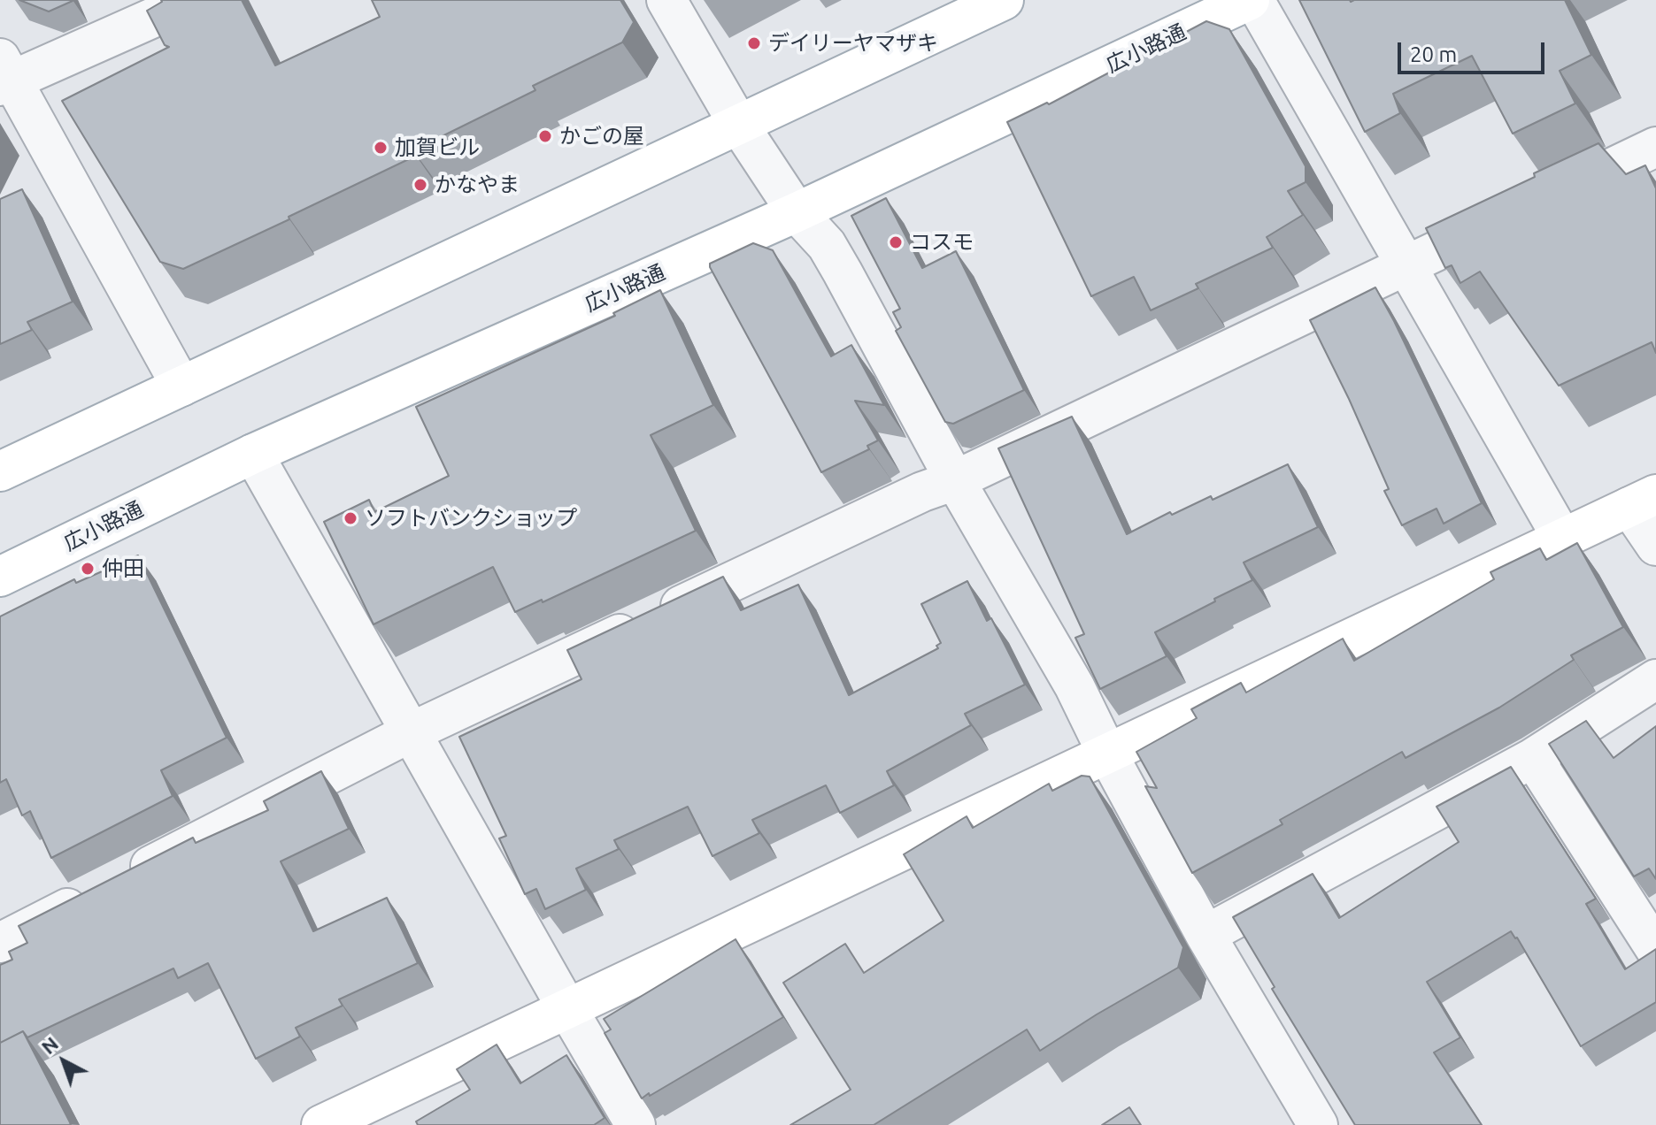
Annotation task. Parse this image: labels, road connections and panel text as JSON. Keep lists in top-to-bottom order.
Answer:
{
  "streets": {
    "main road": ["広小路通"]
  },
  "places": [
    "デイリーヤマザキ",
    "かごの屋",
    "加賀ビル",
    "かなやま",
    "コスモ",
    "ソフトバンクショップ",
    "仲田"
  ],
  "scale_bar": "20 m",
  "north": "top left"
}
